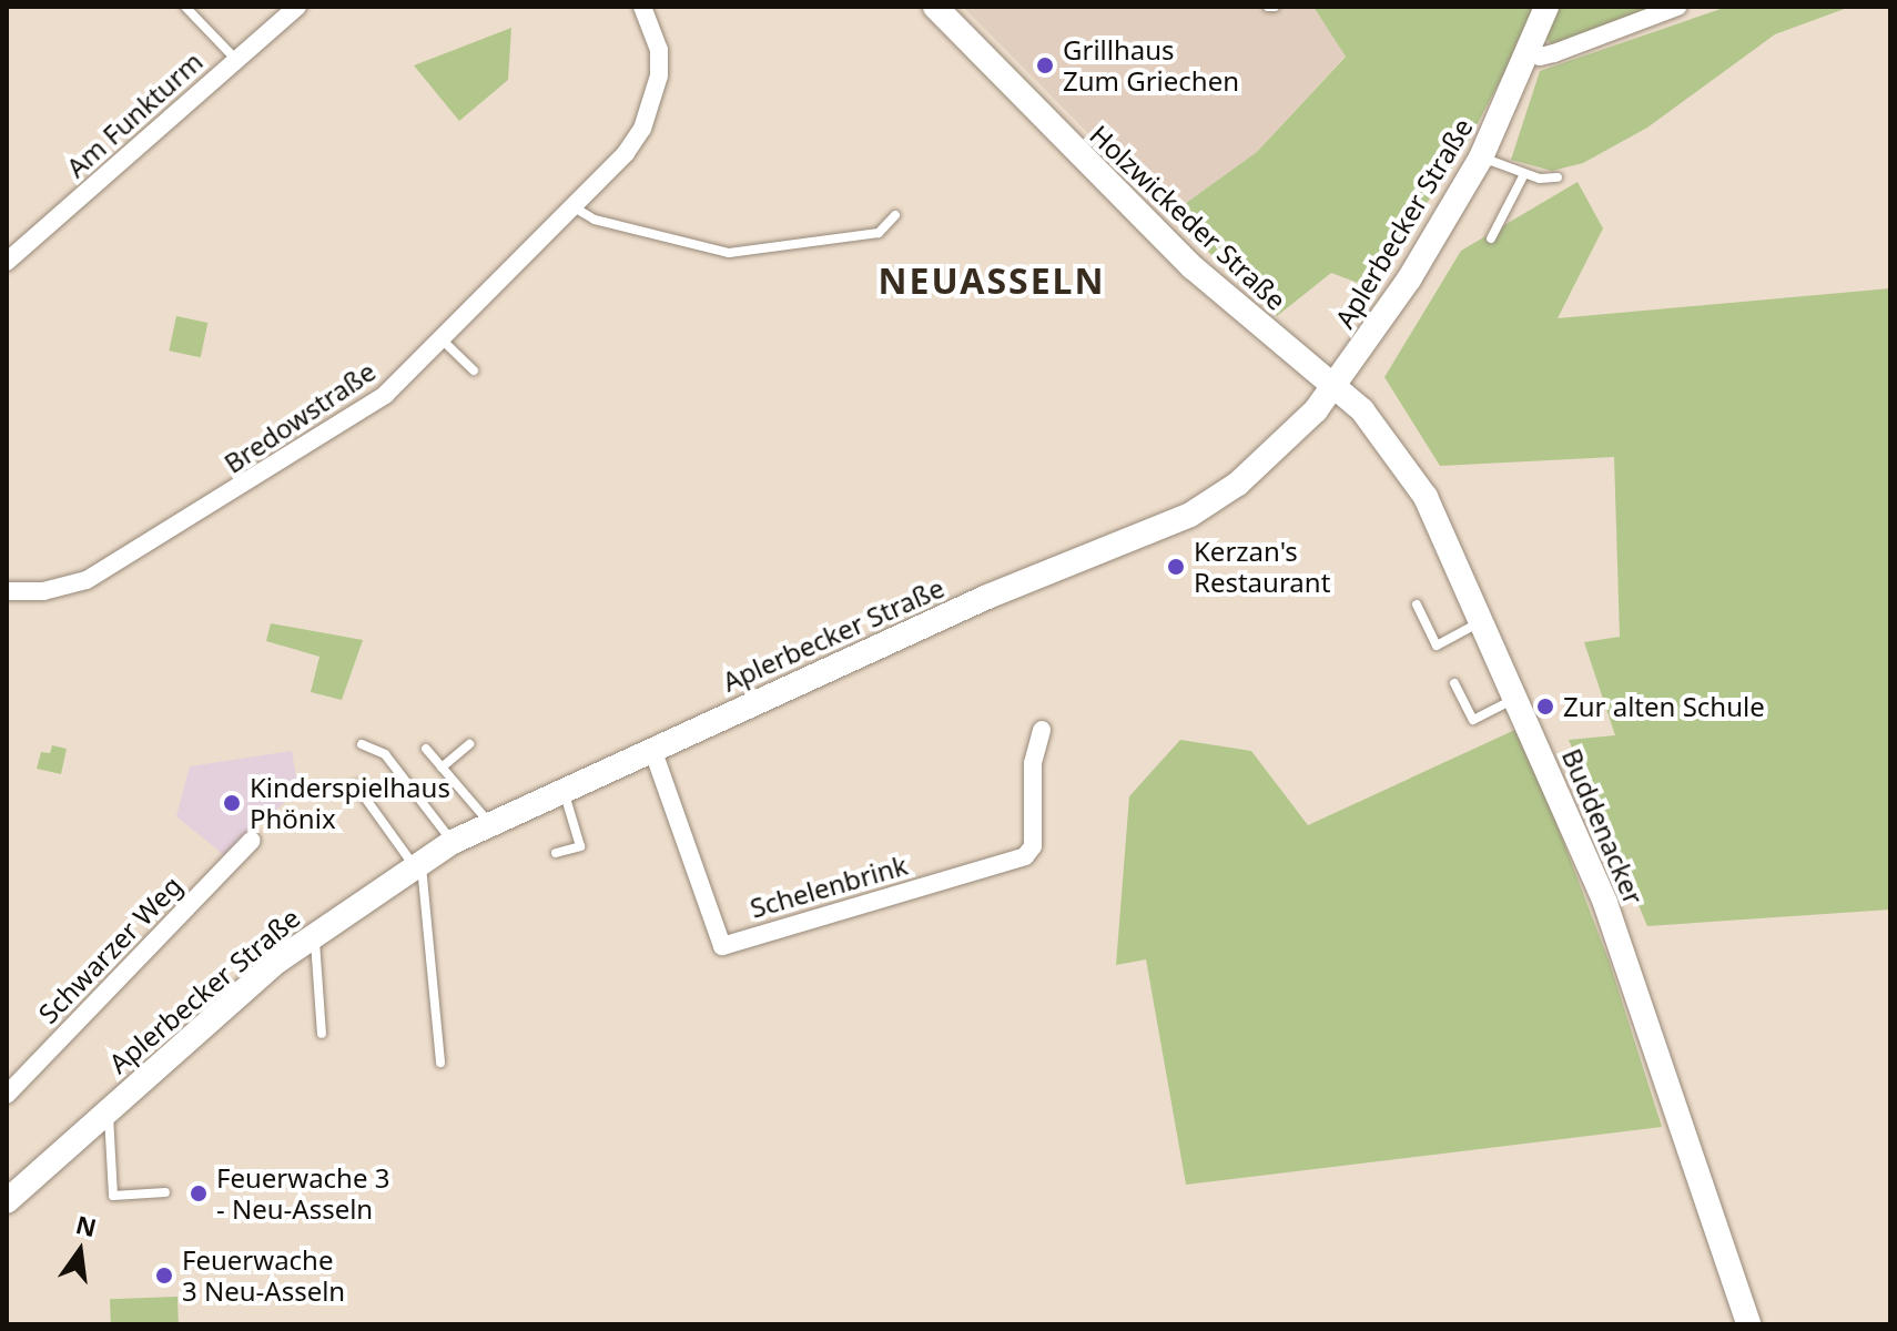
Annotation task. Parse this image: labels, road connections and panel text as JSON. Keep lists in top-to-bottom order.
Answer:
{
  "streets": {
    "main road": ["Holzwickeder Straße", "Aplerbecker Straße", "Buddenacker"],
    "street": [
      "Am Funkturm",
      "Bredowstraße",
      "Schelenbrink",
      "Schwarzer Weg"
    ]
  },
  "crossings": [
    ["Holzwickeder Straße", "Aplerbecker Straße"],
    ["Holzwickeder Straße", "Buddenacker"],
    ["Aplerbecker Straße", "Buddenacker"],
    ["Aplerbecker Straße", "Schelenbrink"]
  ],
  "districts": ["NEUASSELN"],
  "places": [
    "Grillhaus Zum Griechen",
    "Kerzan's Restaurant",
    "Zur alten Schule",
    "Kinderspielhaus Phönix",
    "Feuerwache 3 - Neu-Asseln",
    "Feuerwache 3 Neu-Asseln"
  ],
  "north": "top"
}
